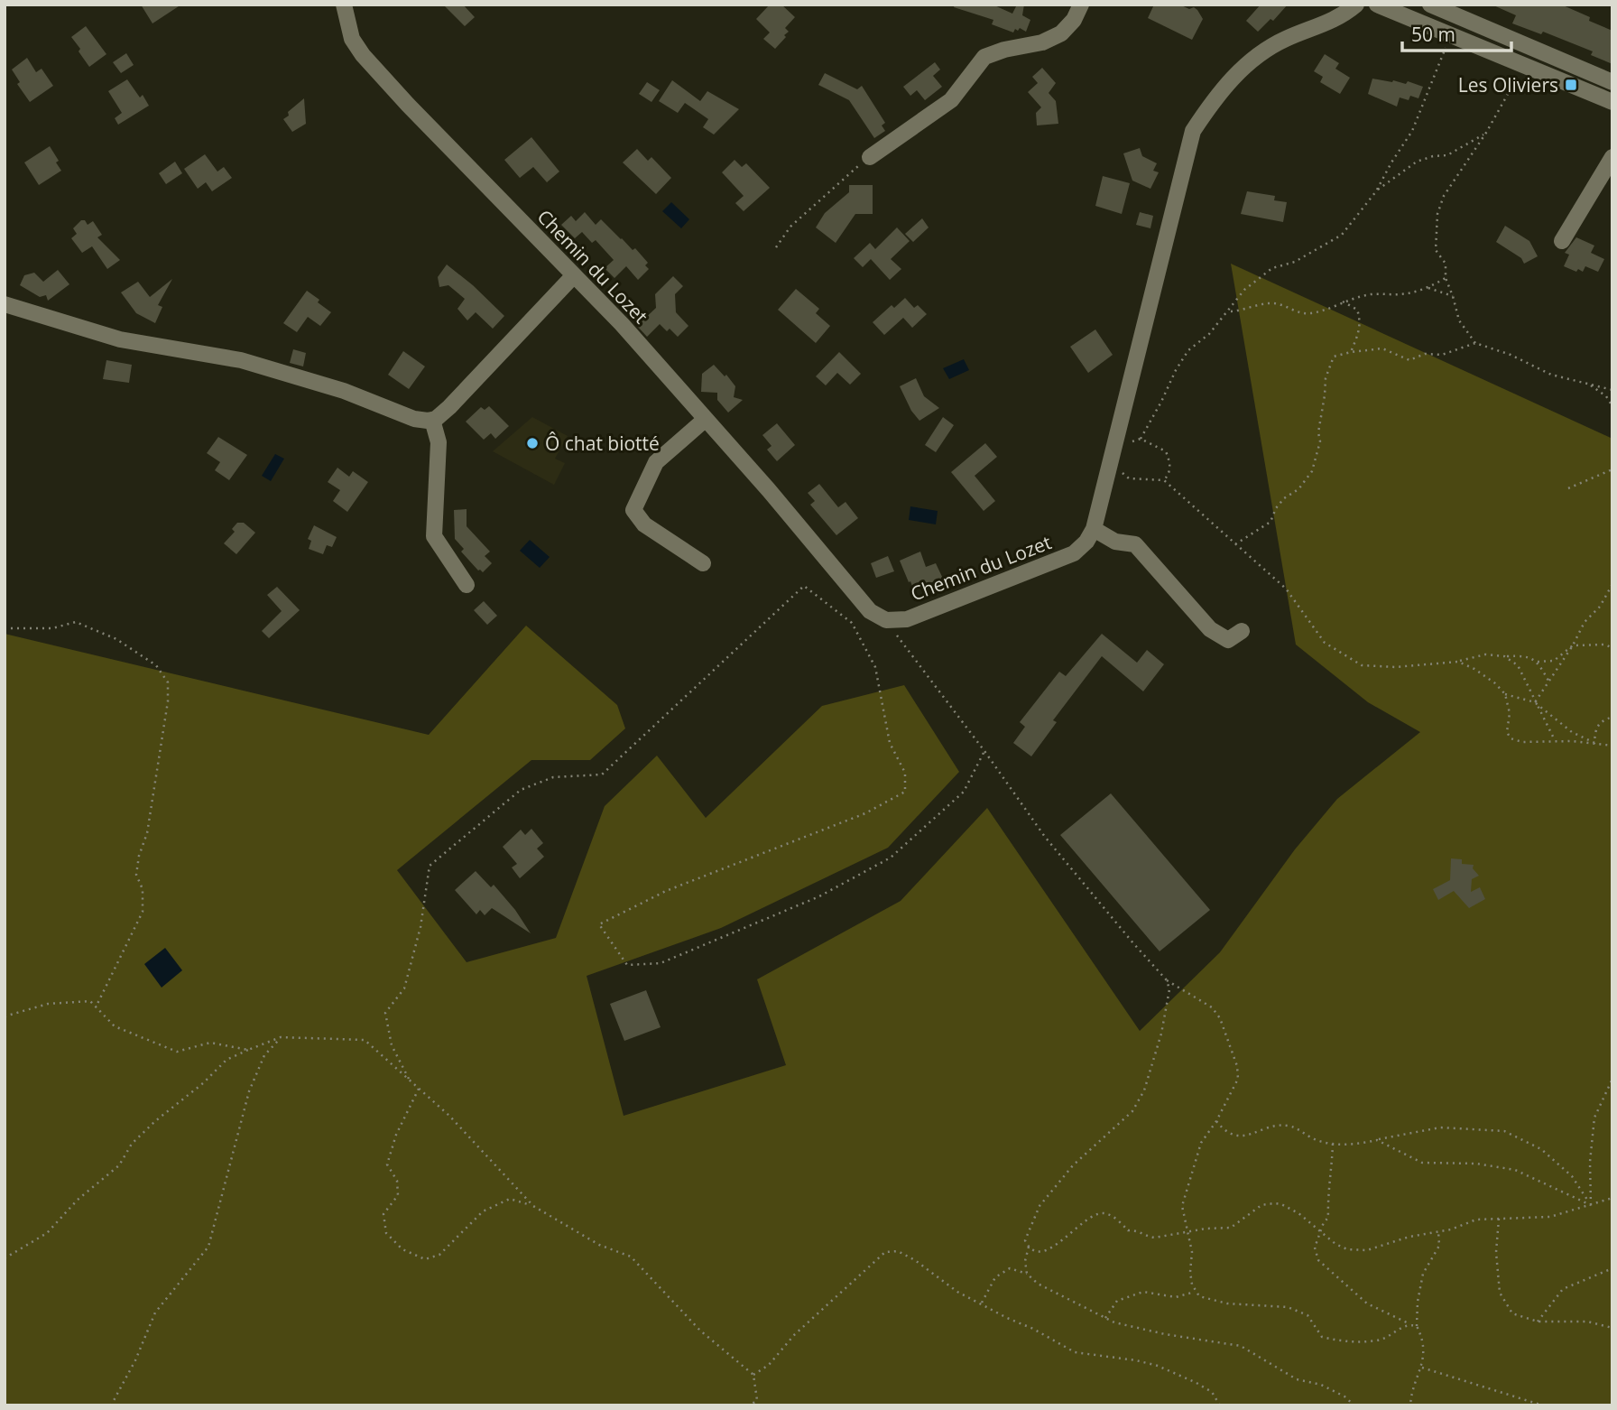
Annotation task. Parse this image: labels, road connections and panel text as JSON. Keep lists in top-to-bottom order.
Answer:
{
  "streets": {
    "street": ["Chemin du Lozet"]
  },
  "places": {
    "transit": ["Les Oliviers"],
    "other": ["Ô chat biotté"]
  },
  "scale_bar": "50 m"
}
